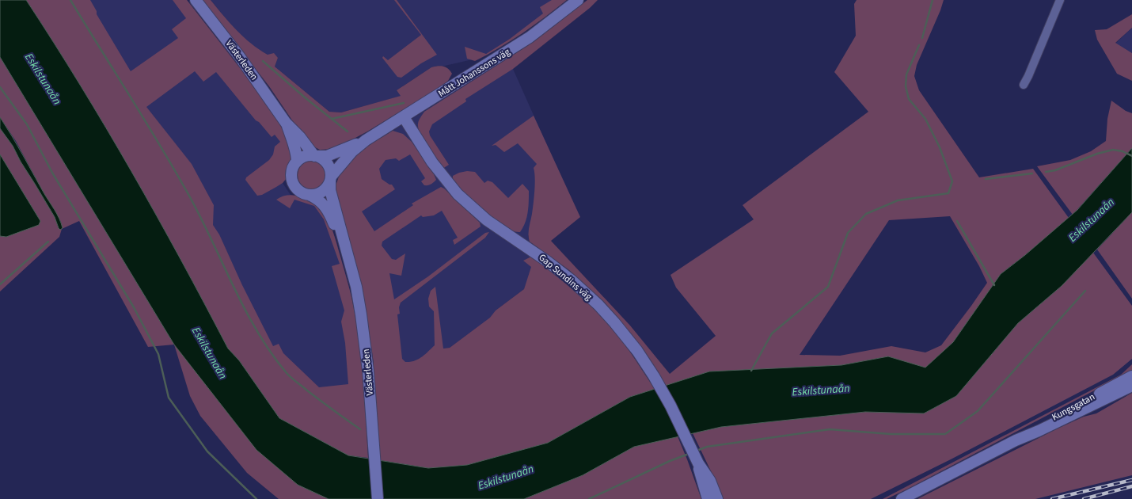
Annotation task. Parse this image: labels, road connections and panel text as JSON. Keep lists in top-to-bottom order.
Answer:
{
  "streets": {
    "main road": [
      "Västerleden",
      "Mått Johanssons väg",
      "Gap Sundins väg",
      "Kungsgatan"
    ]
  },
  "crossings": [
    ["Västerleden", "Mått Johanssons väg"],
    ["Mått Johanssons väg", "Gap Sundins väg"]
  ],
  "water": ["Eskilstunaån"]
}
